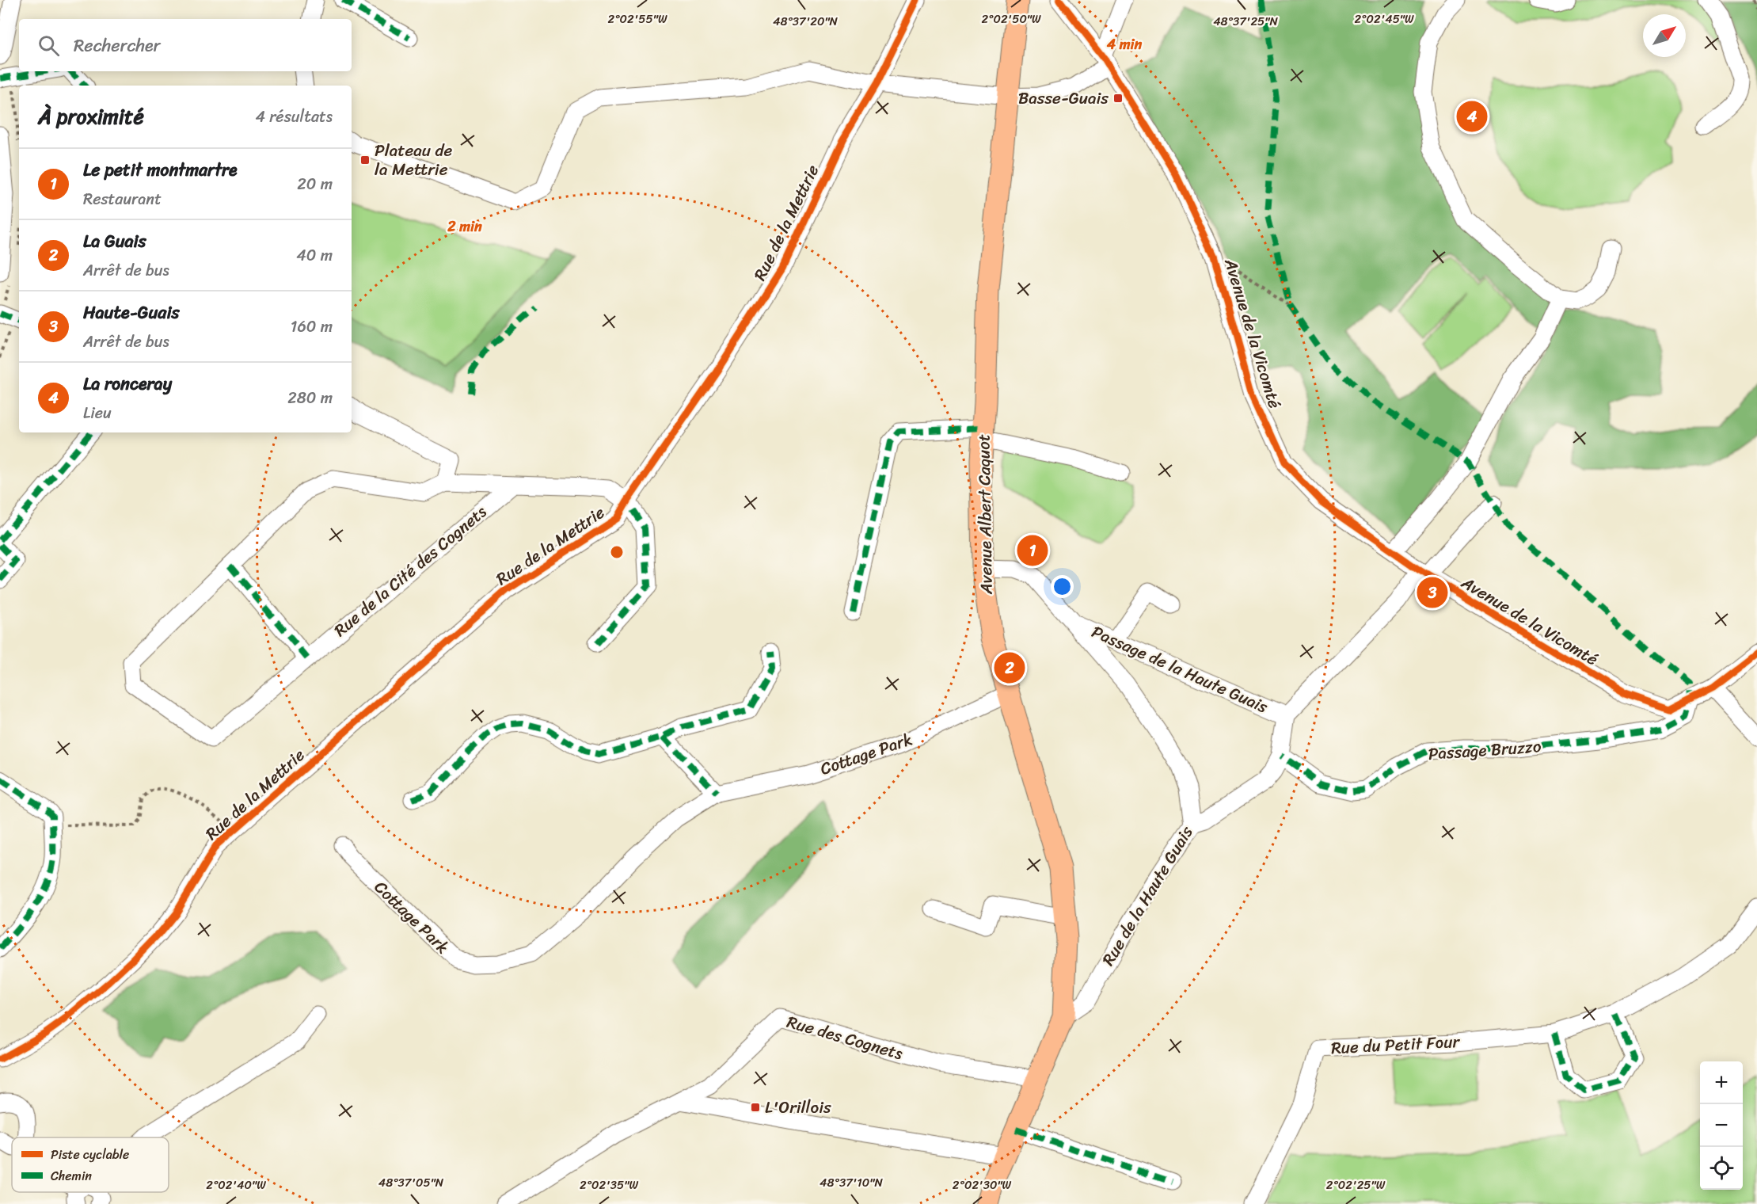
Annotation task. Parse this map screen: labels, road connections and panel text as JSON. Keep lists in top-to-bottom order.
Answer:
{
  "streets": {
    "main road": ["Avenue Albert Caquot"],
    "street": [
      "Rue de la Mettrie",
      "Avenue de la Vicomté",
      "Rue de la Cité des Cognets",
      "Passage de la Haute Guais",
      "Passage Bruzzo",
      "Cottage Park",
      "Rue de la Haute Guais",
      "Rue des Cognets",
      "Rue du Petit Four"
    ]
  },
  "crossings": [
    ["Rue de la Mettrie", "Rue de la Cité des Cognets"],
    ["Avenue de la Vicomté", "Passage de la Haute Guais"],
    ["Avenue de la Vicomté", "Passage Bruzzo"],
    ["Avenue Albert Caquot", "Cottage Park"],
    ["Avenue Albert Caquot", "Rue de la Haute Guais"],
    ["Avenue Albert Caquot", "Rue des Cognets"],
    ["Passage de la Haute Guais", "Passage Bruzzo"],
    ["Passage de la Haute Guais", "Rue de la Haute Guais"]
  ],
  "places": {
    "transit": ["Basse-Guais", "Plateau de la Mettrie", "L'Orillois"]
  },
  "legend": ["Piste cyclable", "Chemin"],
  "north": "top right",
  "page": {
    "search": "Rechercher",
    "heading": ["À proximité", "4 résultats"],
    "pins": [
      "4",
      "1",
      "3",
      "2"
    ],
    "list": [
      {
        "mark": "1",
        "name": "Le petit montmartre",
        "note": "Restaurant",
        "value": "20 m"
      },
      {
        "mark": "2",
        "name": "La Guais",
        "note": "Arrêt de bus",
        "value": "40 m"
      },
      {
        "mark": "3",
        "name": "Haute-Guais",
        "note": "Arrêt de bus",
        "value": "160 m"
      },
      {
        "mark": "4",
        "name": "La ronceray",
        "note": "Lieu",
        "value": "280 m"
      }
    ],
    "map_buttons": ["+", "−"]
  },
  "coordinates": [
    "2°02'55\"W",
    "2°02'50\"W",
    "2°02'45\"W",
    "48°37'20\"N",
    "48°37'25\"N",
    "48°37'05\"N",
    "48°37'10\"N",
    "2°02'40\"W",
    "2°02'35\"W",
    "2°02'30\"W",
    "2°02'25\"W"
  ],
  "rings": ["4 min", "2 min"]
}
